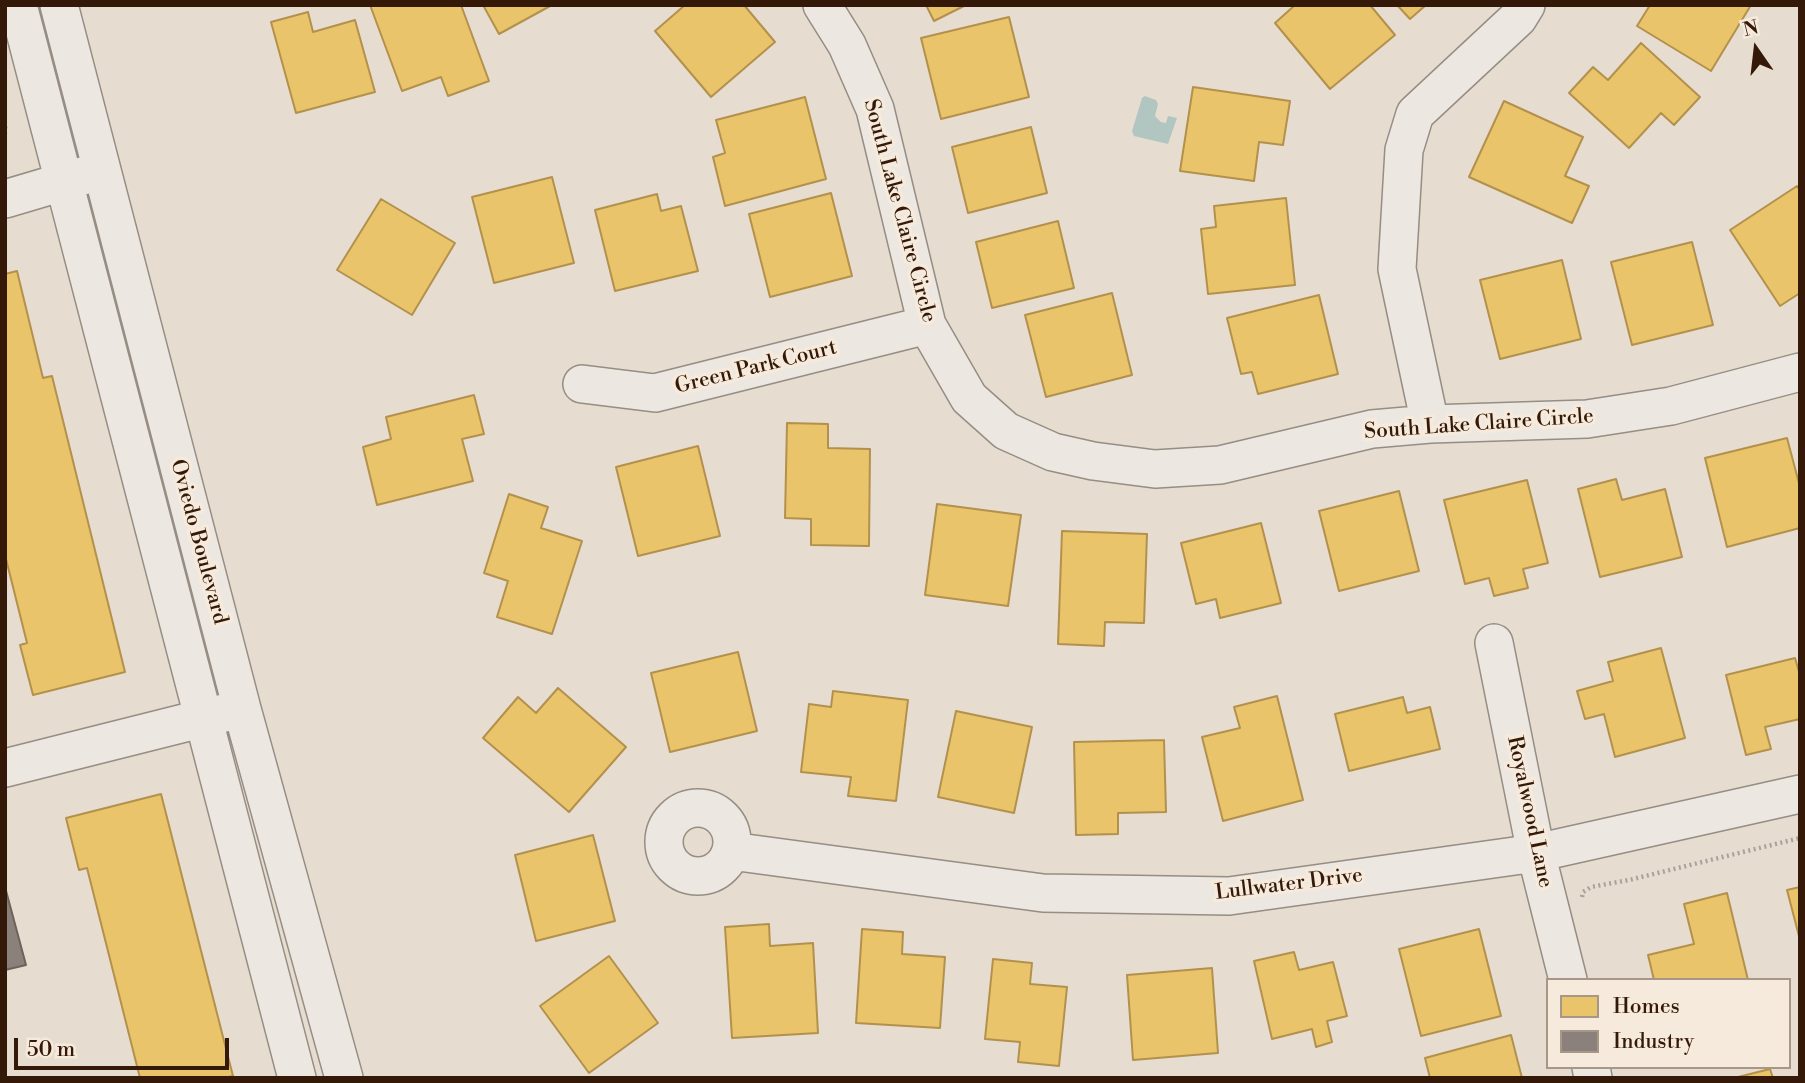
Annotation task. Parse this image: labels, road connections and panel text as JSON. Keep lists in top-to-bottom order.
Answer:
{
  "streets": {
    "street": [
      "South Lake Claire Circle",
      "Green Park Court",
      "Oviedo Boulevard",
      "Royalwood Lane",
      "Lullwater Drive"
    ]
  },
  "crossings": [
    ["South Lake Claire Circle", "Green Park Court"],
    ["Royalwood Lane", "Lullwater Drive"]
  ],
  "legend": ["Homes", "Industry"],
  "scale_bar": "50 m",
  "north": "top"
}
